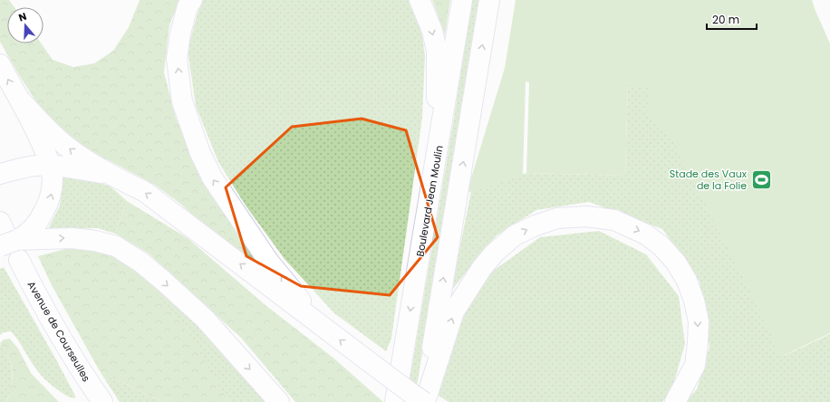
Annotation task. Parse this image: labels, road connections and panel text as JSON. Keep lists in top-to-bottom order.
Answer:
{
  "streets": {
    "main road": ["Boulevard Jean Moulin", "Avenue de Courseulles"]
  },
  "places": {
    "sports": ["Stade des Vaux de la Folie"]
  },
  "scale_bar": "20 m",
  "north": "top"
}
